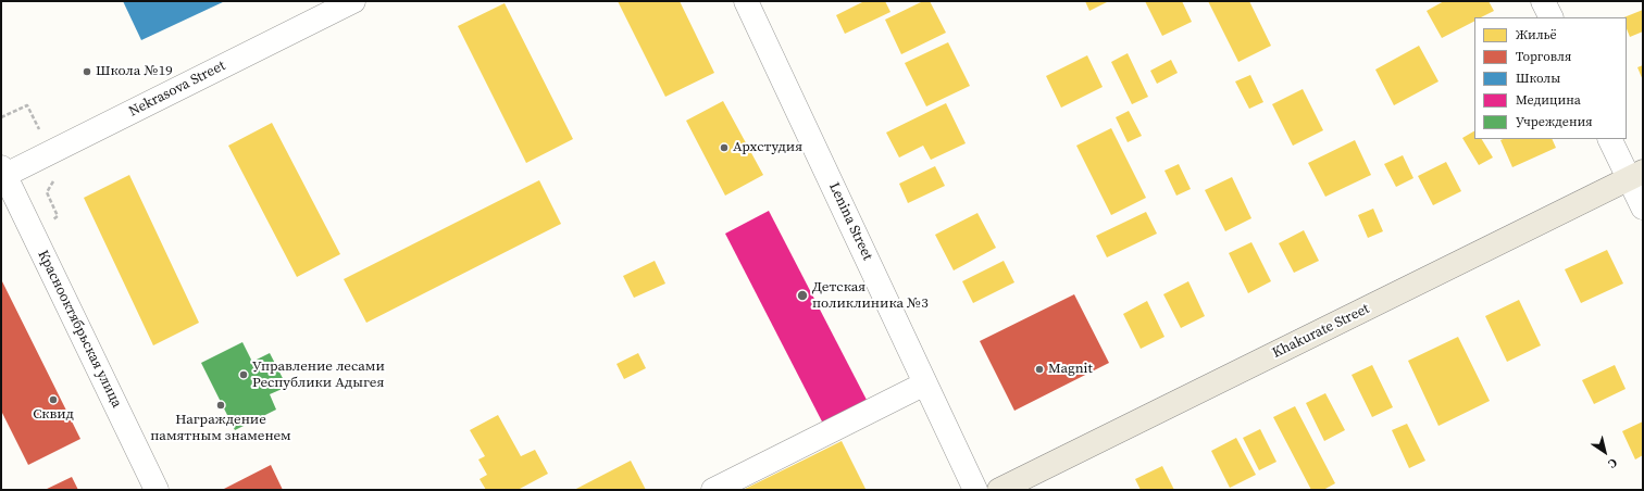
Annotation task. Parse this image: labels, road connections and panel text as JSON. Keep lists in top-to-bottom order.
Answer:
{
  "streets": {
    "main road": ["Khakurate Street"],
    "street": ["Nekrasova Street", "Lenina Street", "Краснооктябрьская улица"]
  },
  "crossings": [
    ["Nekrasova Street", "Краснооктябрьская улица"]
  ],
  "places": [
    "Школа №19",
    "Архстудия",
    "Детская поликлиника №3",
    "Magnit",
    "Управление лесами Республики Адыгея",
    "Сквид",
    "Награждение памятным знаменем"
  ],
  "legend": [
    "Жильё",
    "Торговля",
    "Школы",
    "Медицина",
    "Учреждения"
  ],
  "north": "bottom right"
}
